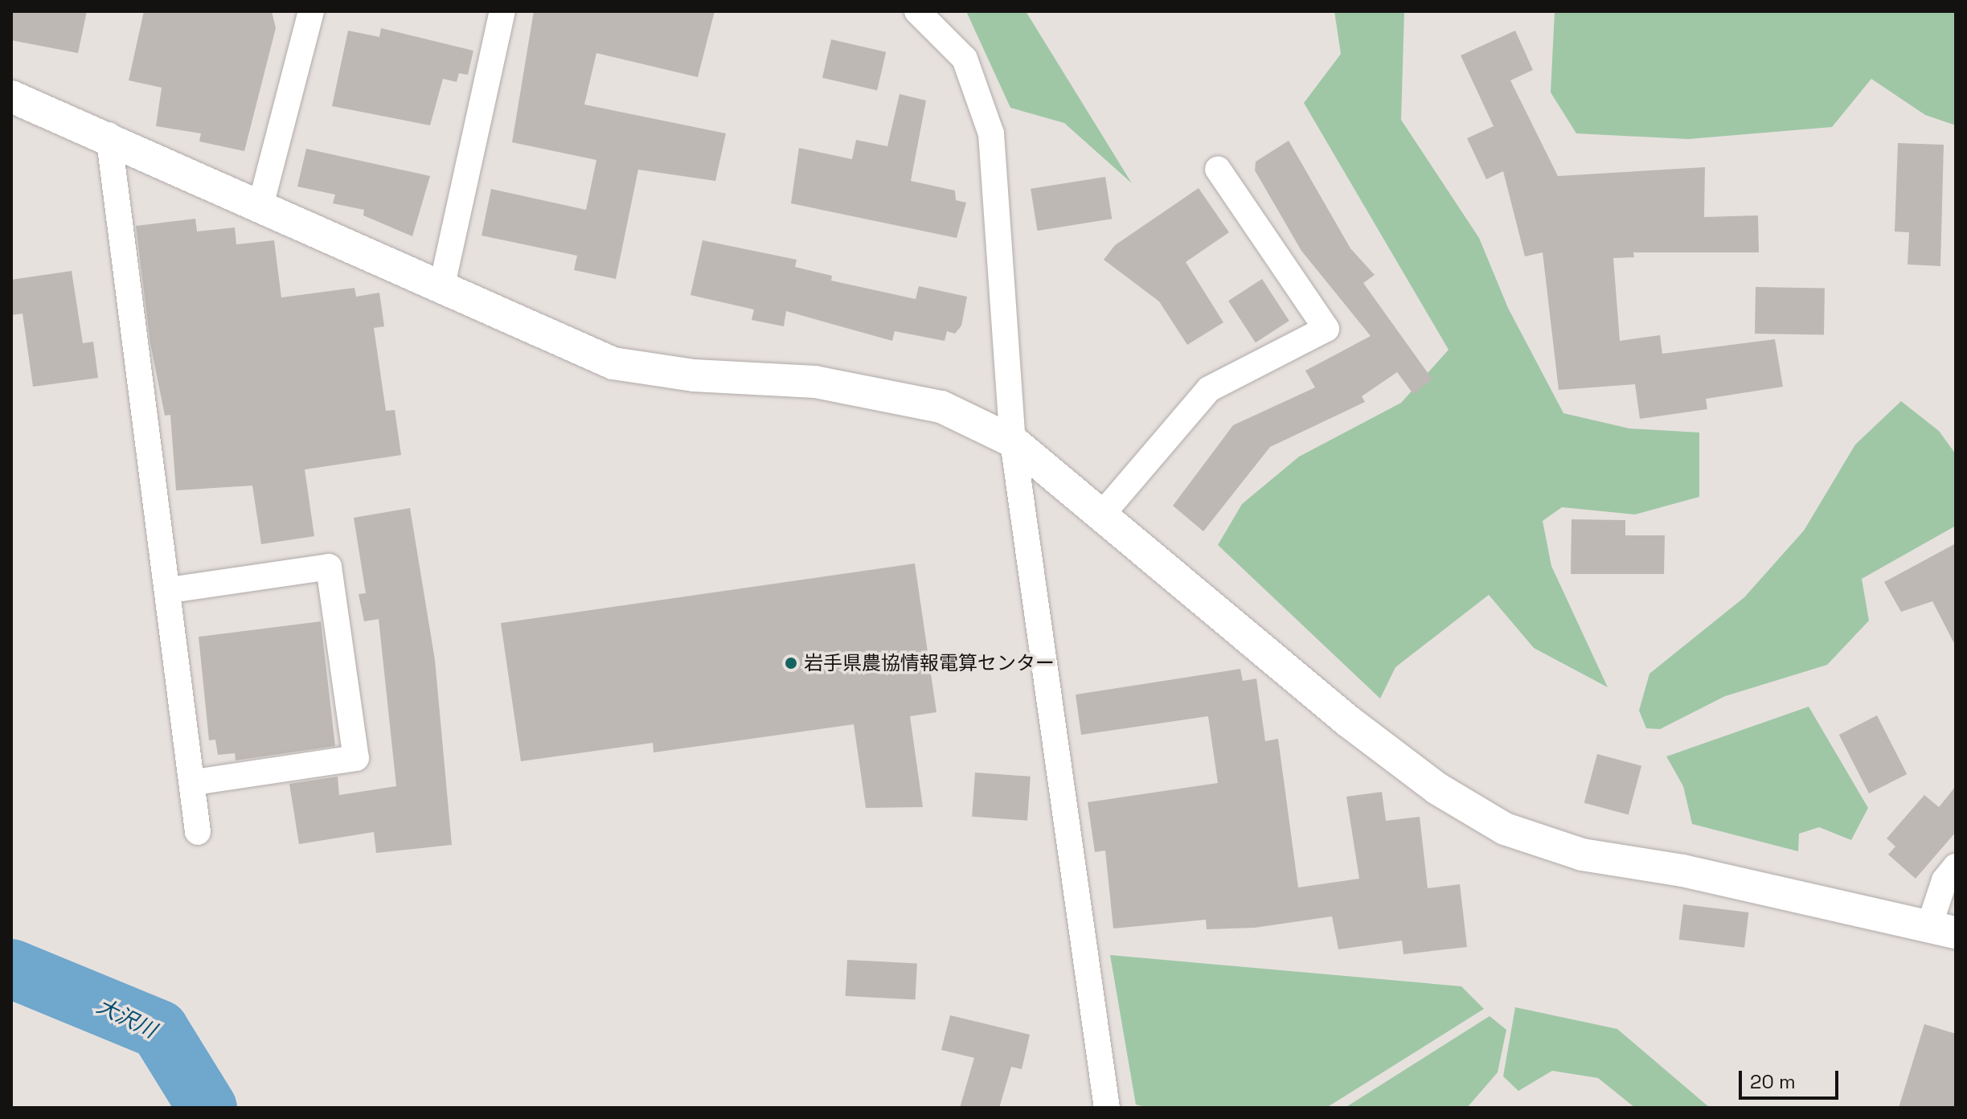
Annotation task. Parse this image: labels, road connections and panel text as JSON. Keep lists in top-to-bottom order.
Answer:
{
  "water": ["大沢川"],
  "places": ["岩手県農協情報電算センター"],
  "scale_bar": "20 m"
}
